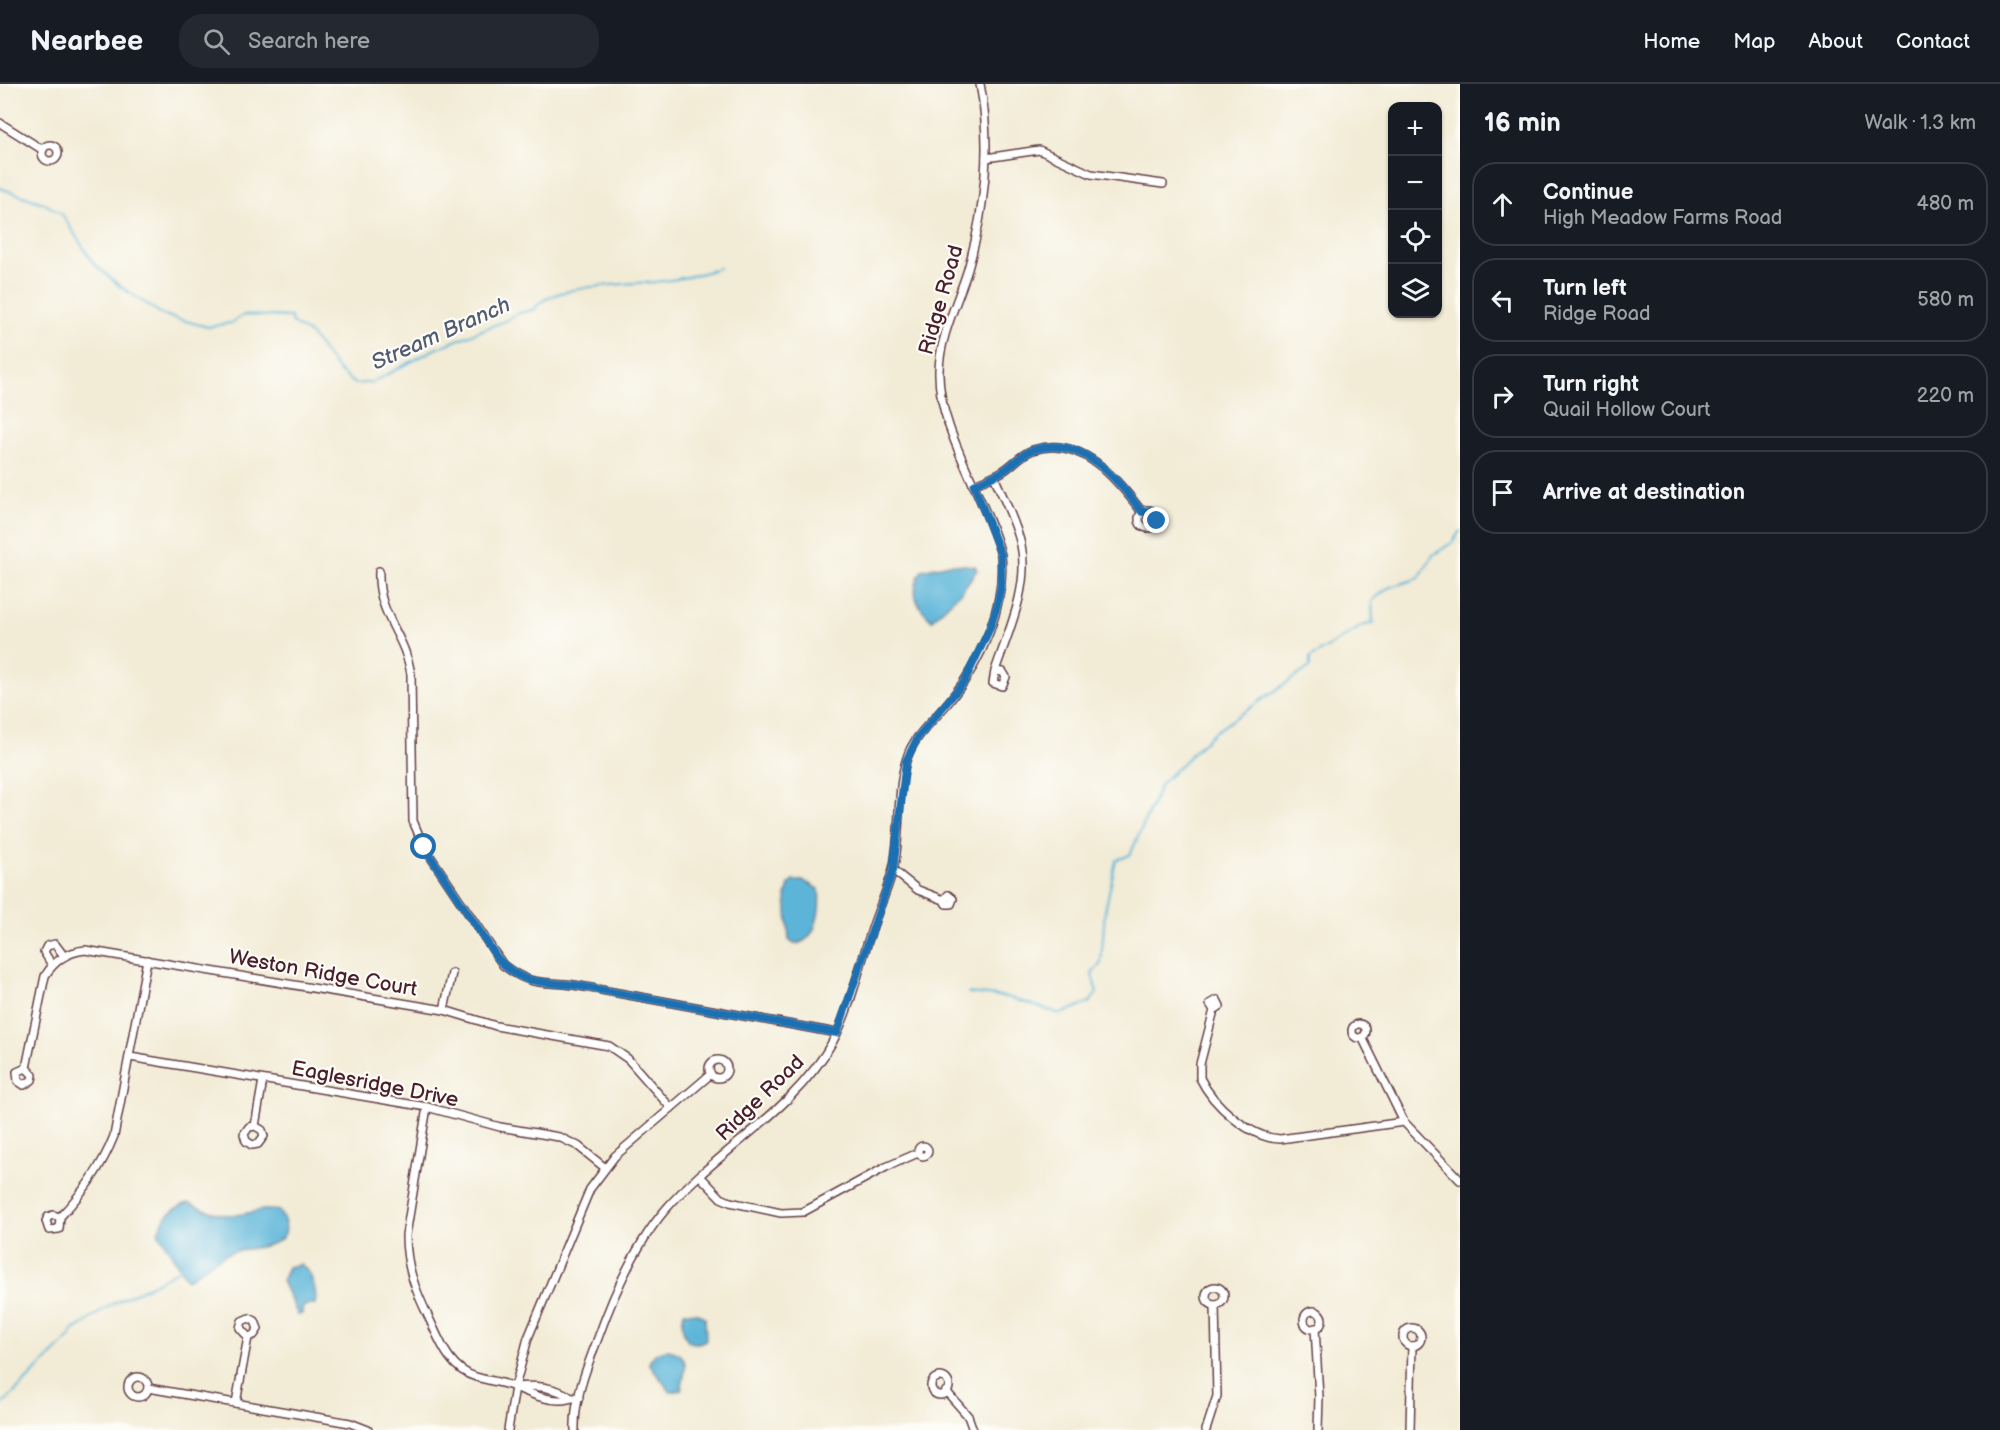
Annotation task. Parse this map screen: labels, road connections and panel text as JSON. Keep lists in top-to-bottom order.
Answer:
{
  "streets": {
    "street": ["Ridge Road", "Weston Ridge Court", "Eaglesridge Drive"]
  },
  "water": ["Stream Branch"],
  "page": {
    "header": "Nearbee",
    "search": "Search here",
    "nav": [
      "Home",
      "Map",
      "About",
      "Contact"
    ],
    "heading": ["16 min", "Walk · 1.3 km"],
    "map_buttons": ["+", "−"],
    "list": [
      ["Continue", "High Meadow Farms Road", "480 m"],
      ["Turn left", "Ridge Road", "580 m"],
      ["Turn right", "Quail Hollow Court", "220 m"],
      "Arrive at destination"
    ]
  }
}
